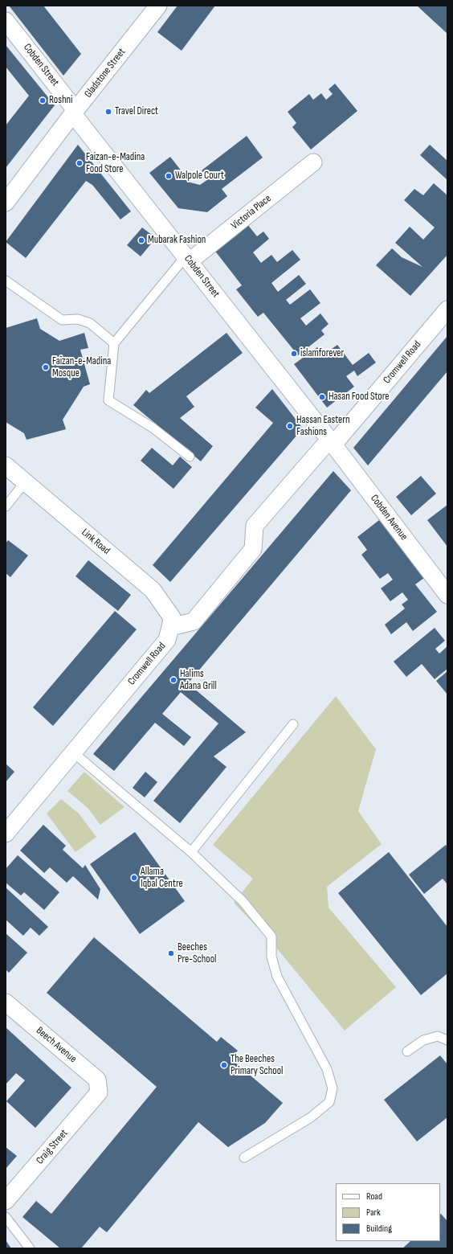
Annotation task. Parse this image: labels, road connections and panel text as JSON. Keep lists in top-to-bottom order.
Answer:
{
  "streets": {
    "street": [
      "Cobden Street",
      "Gladstone Street",
      "Victoria Place",
      "Cromwell Road",
      "Cobden Avenue",
      "Link Road",
      "Beech Avenue",
      "Craig Street"
    ]
  },
  "crossings": [
    ["Cobden Street", "Gladstone Street"],
    ["Cobden Street", "Victoria Place"],
    ["Cobden Street", "Cromwell Road"],
    ["Cobden Street", "Cobden Avenue"],
    ["Cromwell Road", "Cobden Avenue"],
    ["Cromwell Road", "Link Road"],
    ["Beech Avenue", "Craig Street"]
  ],
  "places": [
    "Roshni",
    "Travel Direct",
    "Faizan-e-Madina Food Store",
    "Walpole Court",
    "Mubarak Fashion",
    "islamforever",
    "Faizan-e-Madina Mosque",
    "Hasan Food Store",
    "Hassan Eastern Fashions",
    "Halims Adana Grill",
    "Allama Iqbal Centre",
    "Beeches Pre-School",
    "The Beeches Primary School"
  ],
  "legend": ["Road", "Park", "Building"]
}
